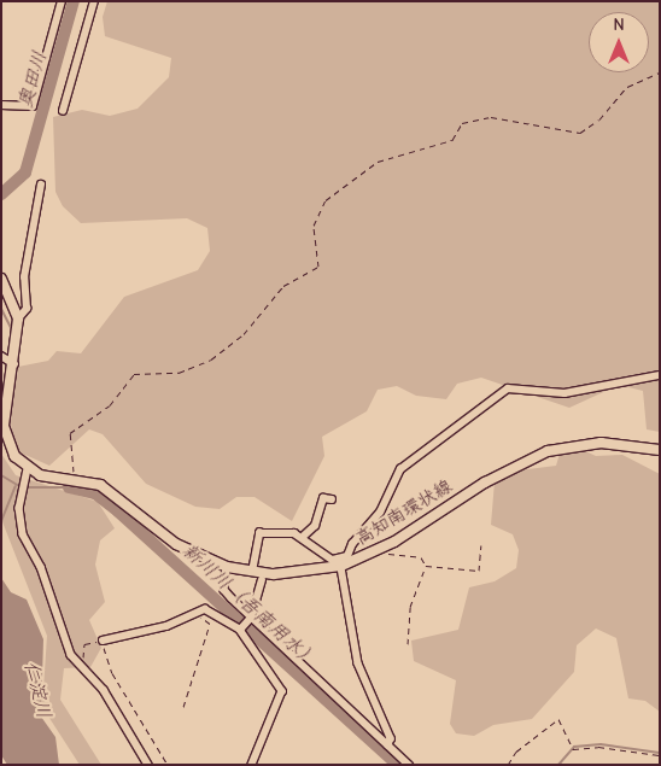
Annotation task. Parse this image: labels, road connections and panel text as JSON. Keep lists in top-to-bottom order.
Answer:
{
  "streets": {
    "main road": ["高知南環状線"]
  },
  "water": ["奥田川", "新川川（吾南用水）", "仁淀川"],
  "north": "top"
}
